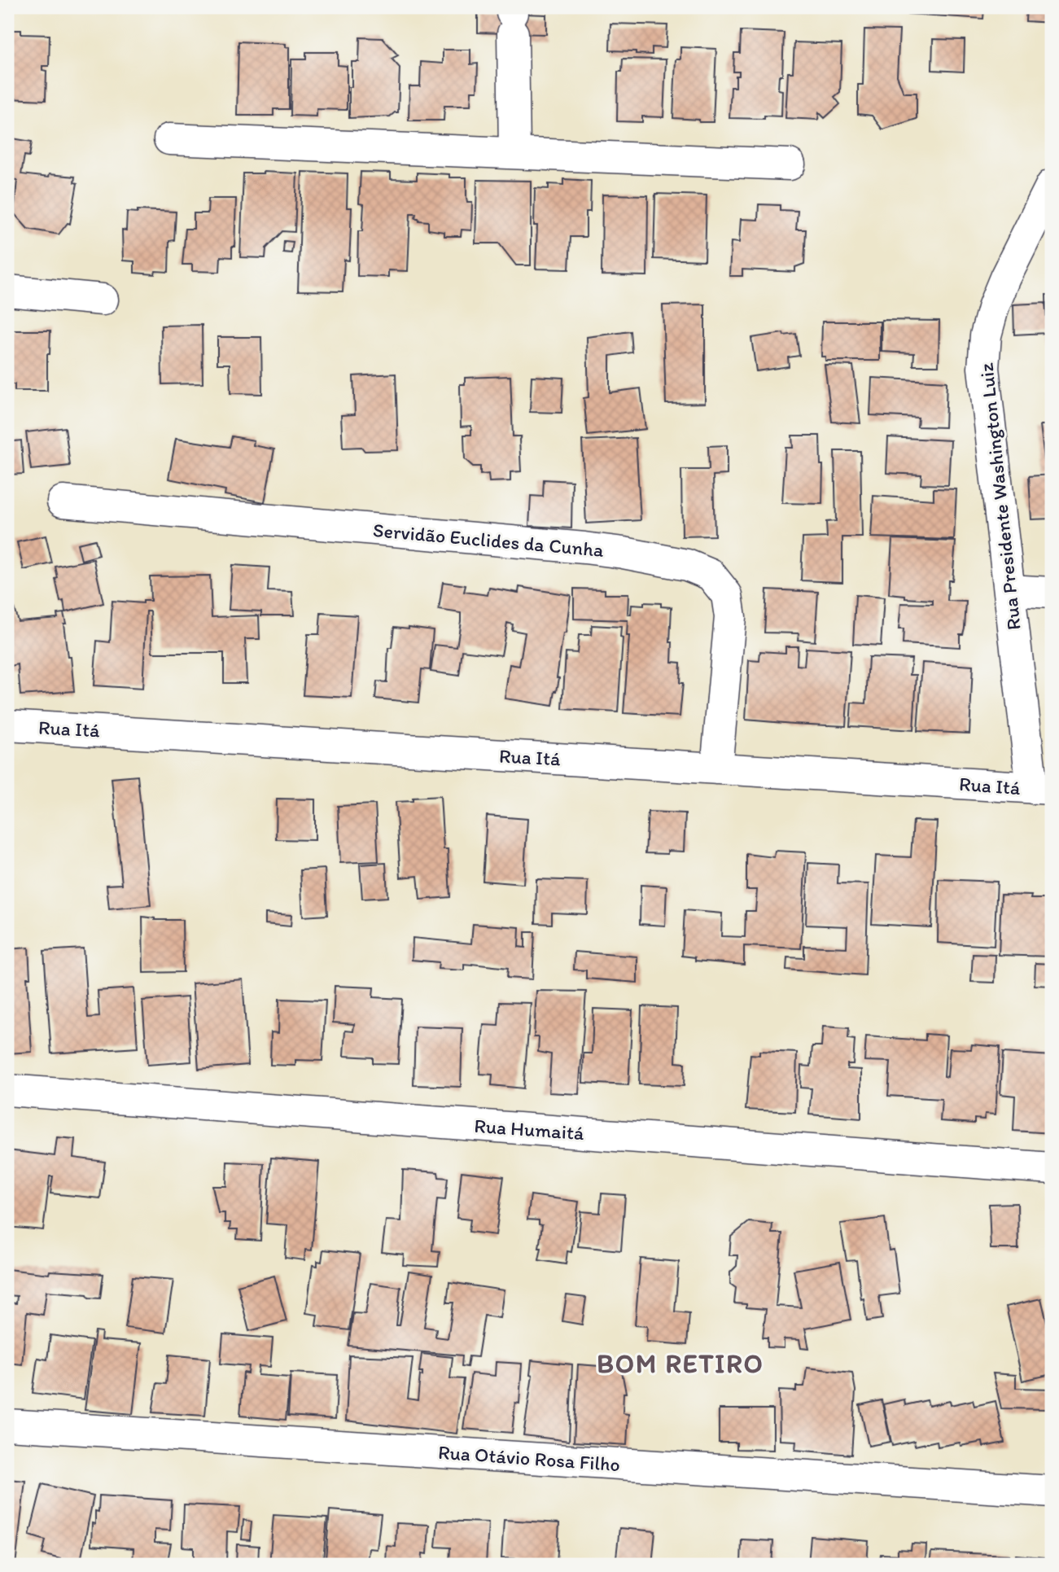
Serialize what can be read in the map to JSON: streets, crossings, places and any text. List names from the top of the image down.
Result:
{
  "streets": {
    "street": [
      "Rua Presidente Washington Luiz",
      "Servidão Euclides da Cunha",
      "Rua Itá",
      "Rua Humaitá",
      "Rua Otávio Rosa Filho"
    ]
  },
  "crossings": [
    ["Rua Presidente Washington Luiz", "Rua Itá"],
    ["Servidão Euclides da Cunha", "Rua Itá"]
  ],
  "districts": ["BOM RETIRO"]
}
